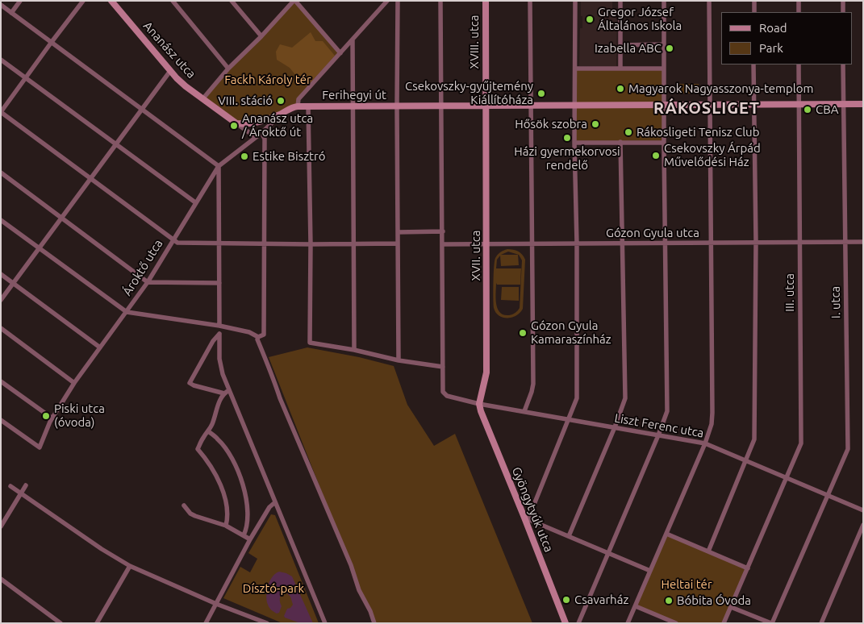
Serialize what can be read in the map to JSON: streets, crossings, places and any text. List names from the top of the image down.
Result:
{
  "streets": {
    "street": [
      "XVIII. utca",
      "Ananász utca",
      "Ferihegyi út",
      "Gózon Gyula utca",
      "XVII. utca",
      "Ároktő utca",
      "III. utca",
      "I. utca",
      "Liszt Ferenc utca",
      "Gyöngytyúk utca"
    ]
  },
  "crossings": [
    ["XVIII. utca", "Ferihegyi út"],
    ["XVIII. utca", "XVII. utca"],
    ["Ananász utca", "Ferihegyi út"],
    ["Ananász utca", "Ároktő utca"],
    ["Ferihegyi út", "XVII. utca"],
    ["Ferihegyi út", "Ároktő utca"],
    ["Ferihegyi út", "III. utca"],
    ["Ferihegyi út", "I. utca"],
    ["Gózon Gyula utca", "XVII. utca"],
    ["Gózon Gyula utca", "III. utca"],
    ["Gózon Gyula utca", "I. utca"],
    ["XVII. utca", "Liszt Ferenc utca"],
    ["XVII. utca", "Gyöngytyúk utca"],
    ["III. utca", "Liszt Ferenc utca"],
    ["I. utca", "Liszt Ferenc utca"],
    ["Liszt Ferenc utca", "Gyöngytyúk utca"]
  ],
  "districts": ["RÁKOSLIGET"],
  "parks": ["Fackh Károly tér", "Heltai tér", "Dísztó-park"],
  "places": [
    "Gregor József Általános Iskola",
    "Izabella ABC",
    "Magyarok Nagyasszonya-templom",
    "Csekovszky-gyűjtemény Kiállítóháza",
    "VIII. stáció",
    "CBA",
    "Hősök szobra",
    "Ananász utca / Ároktő út",
    "Rákosligeti Tenisz Club",
    "Házi gyermekorvosi rendelő",
    "Csekovszky Árpád Művelődési Ház",
    "Estike Bisztró",
    "Gózon Gyula Kamaraszínház",
    "Piski utca (óvoda)",
    "Csavarház",
    "Bóbita Óvoda"
  ],
  "legend": ["Road", "Park"]
}
